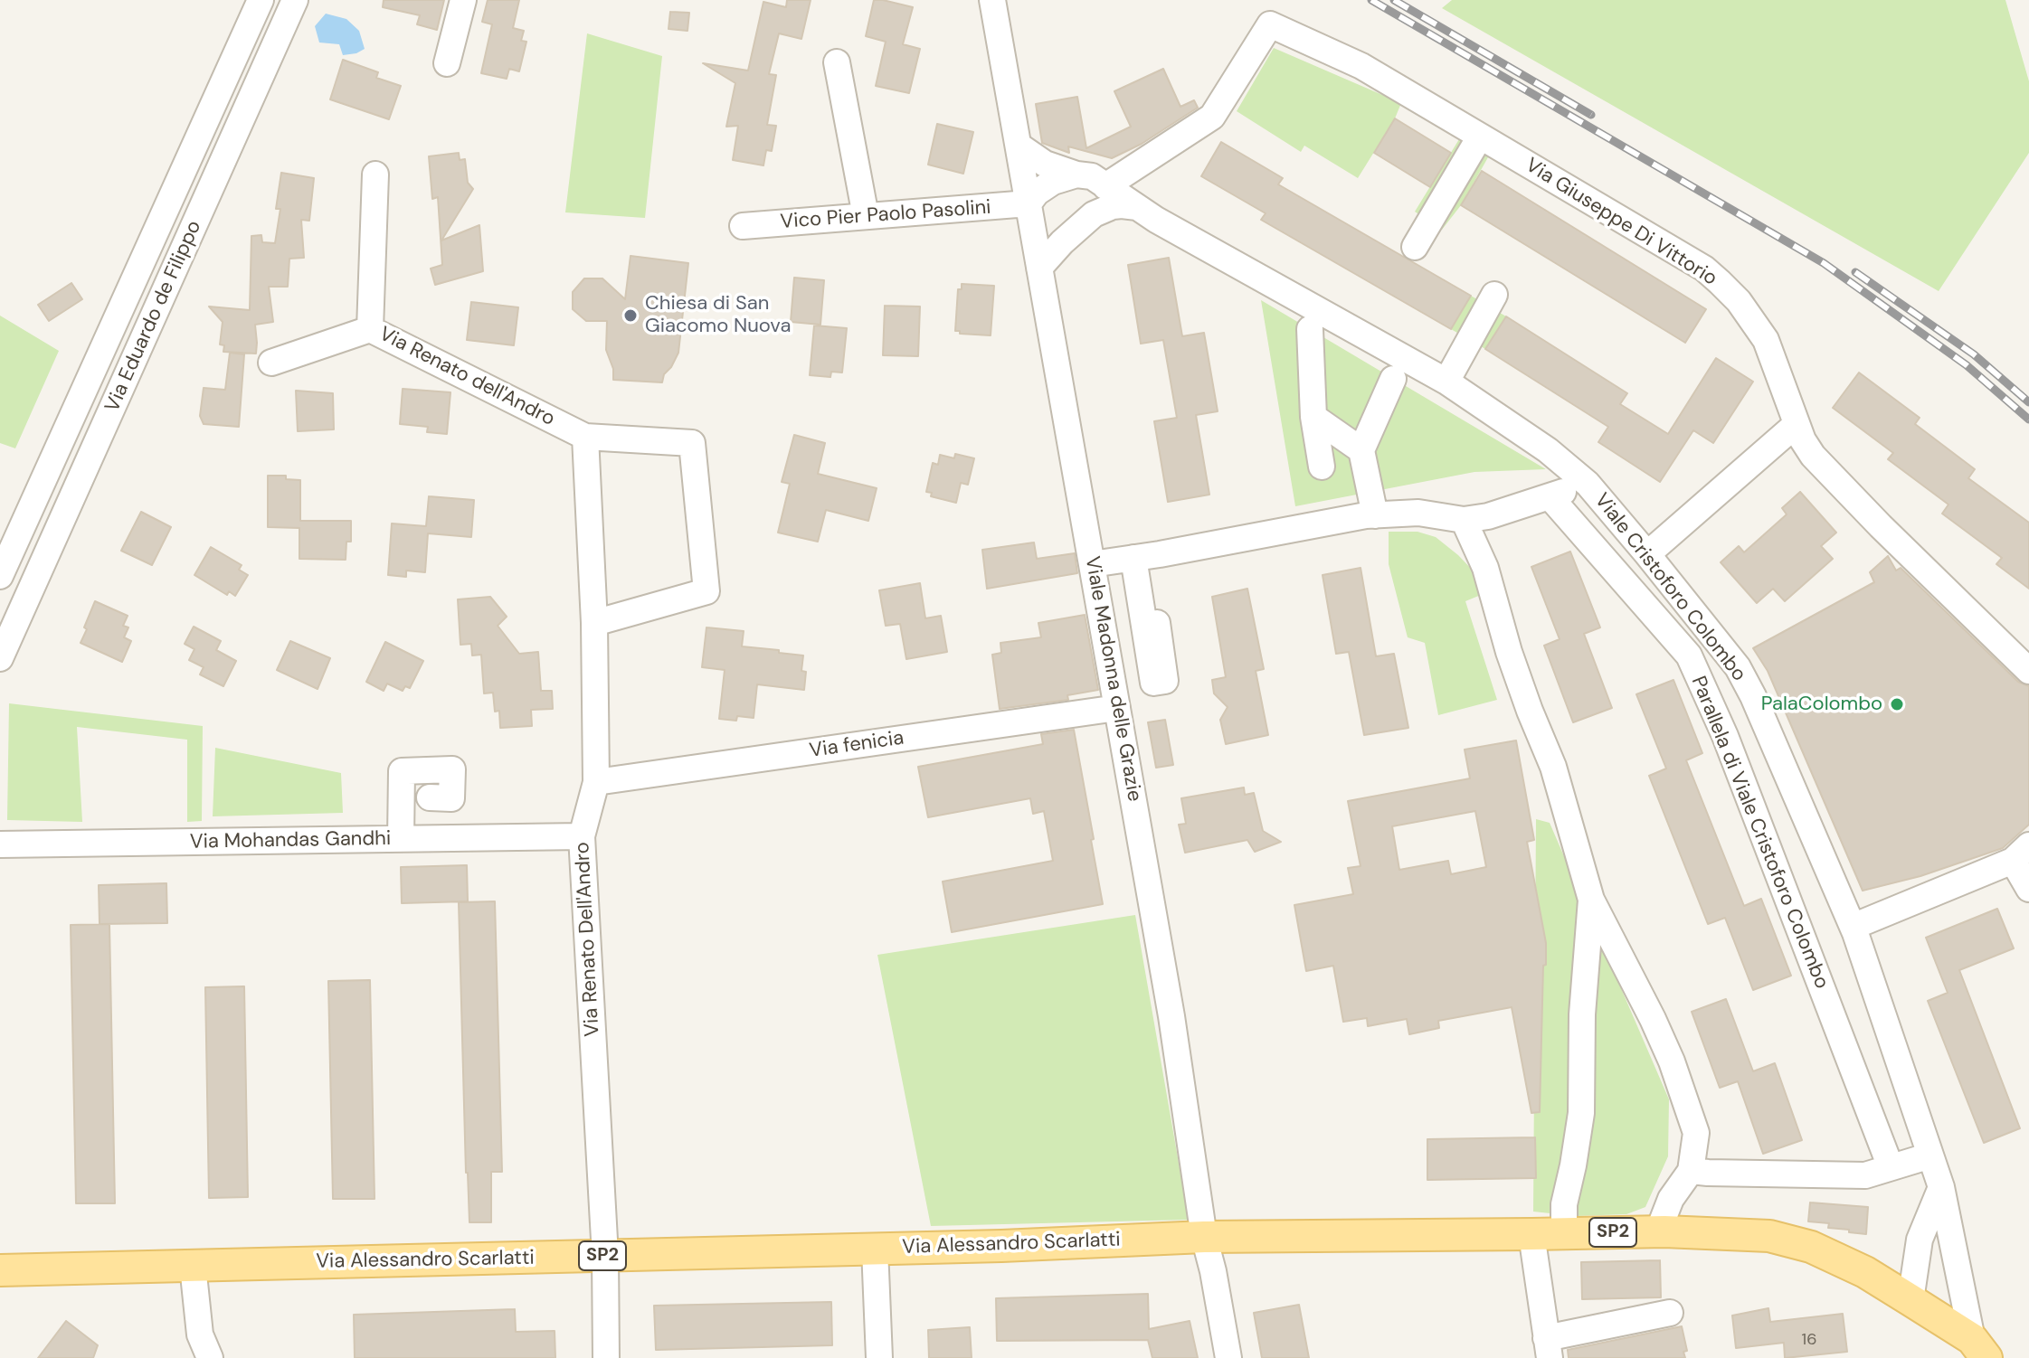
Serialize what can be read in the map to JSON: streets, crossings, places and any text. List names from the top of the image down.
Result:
{
  "streets": {
    "main road": ["SP2", "Via Alessandro Scarlatti"],
    "street": [
      "Vico Pier Paolo Pasolini",
      "Via Giuseppe Di Vittorio",
      "Via Eduardo de Filippo",
      "Via Renato dell'Andro",
      "Viale Cristoforo Colombo",
      "Viale Madonna delle Grazie",
      "Via fenicia",
      "Parallela di Viale Cristoforo Colombo",
      "Via Mohandas Gandhi",
      "Via Renato Dell'Andro"
    ]
  },
  "crossings": [
    ["Vico Pier Paolo Pasolini", "Viale Madonna delle Grazie"],
    ["Via Giuseppe Di Vittorio", "Viale Cristoforo Colombo"],
    ["Via Renato dell'Andro", "Via Renato Dell'Andro"],
    ["Viale Cristoforo Colombo", "Viale Madonna delle Grazie"],
    ["Viale Cristoforo Colombo", "Via Alessandro Scarlatti"],
    ["Viale Madonna delle Grazie", "Via fenicia"],
    ["Viale Madonna delle Grazie", "Via Alessandro Scarlatti"],
    ["Via fenicia", "Via Renato Dell'Andro"],
    ["Via Mohandas Gandhi", "Via Renato Dell'Andro"],
    ["Via Renato Dell'Andro", "Via Alessandro Scarlatti"]
  ],
  "places": ["Chiesa di San Giacomo Nuova", "PalaColombo"],
  "house_numbers": ["16"]
}
